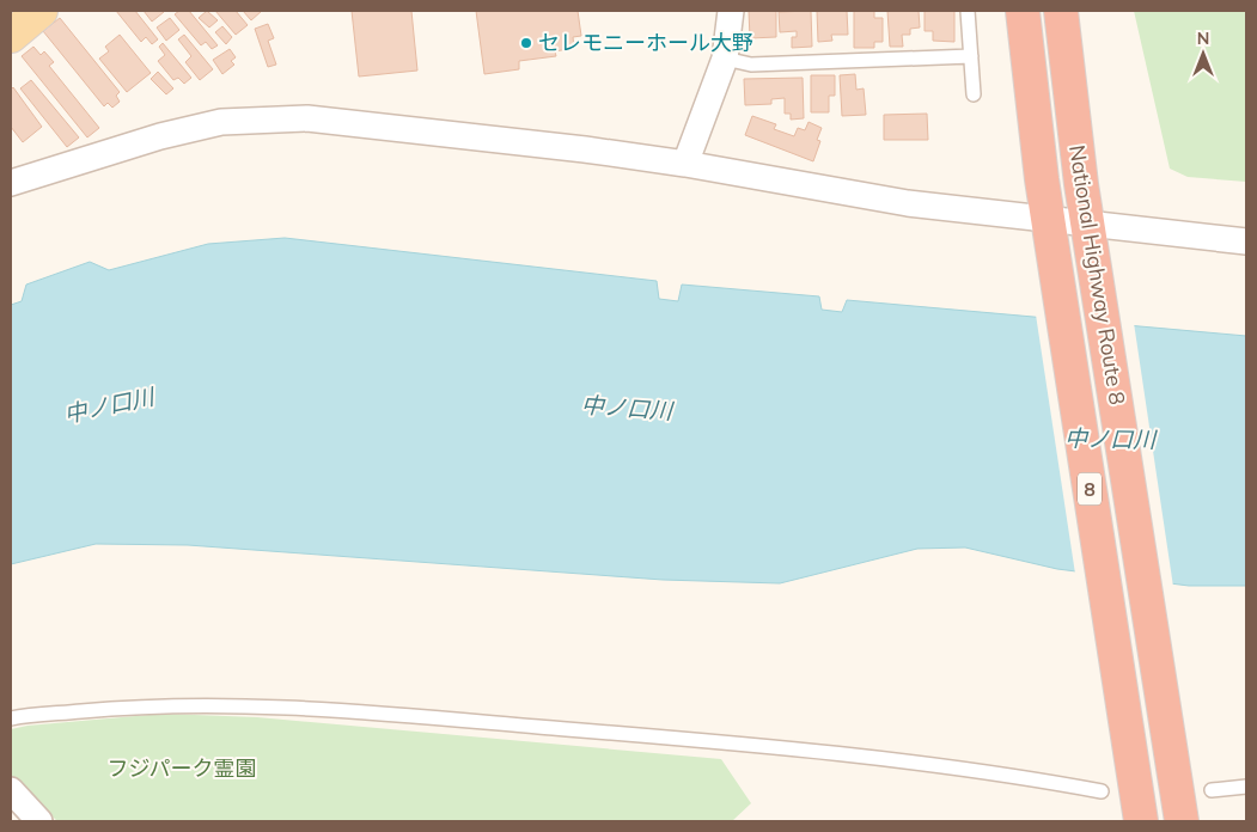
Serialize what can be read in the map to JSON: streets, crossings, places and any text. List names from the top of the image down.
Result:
{
  "streets": {
    "highway": ["National Highway Route 8", "8"]
  },
  "water": ["中ノ口川"],
  "parks": ["フジパーク霊園"],
  "places": ["セレモニーホール大野"],
  "north": "top"
}
